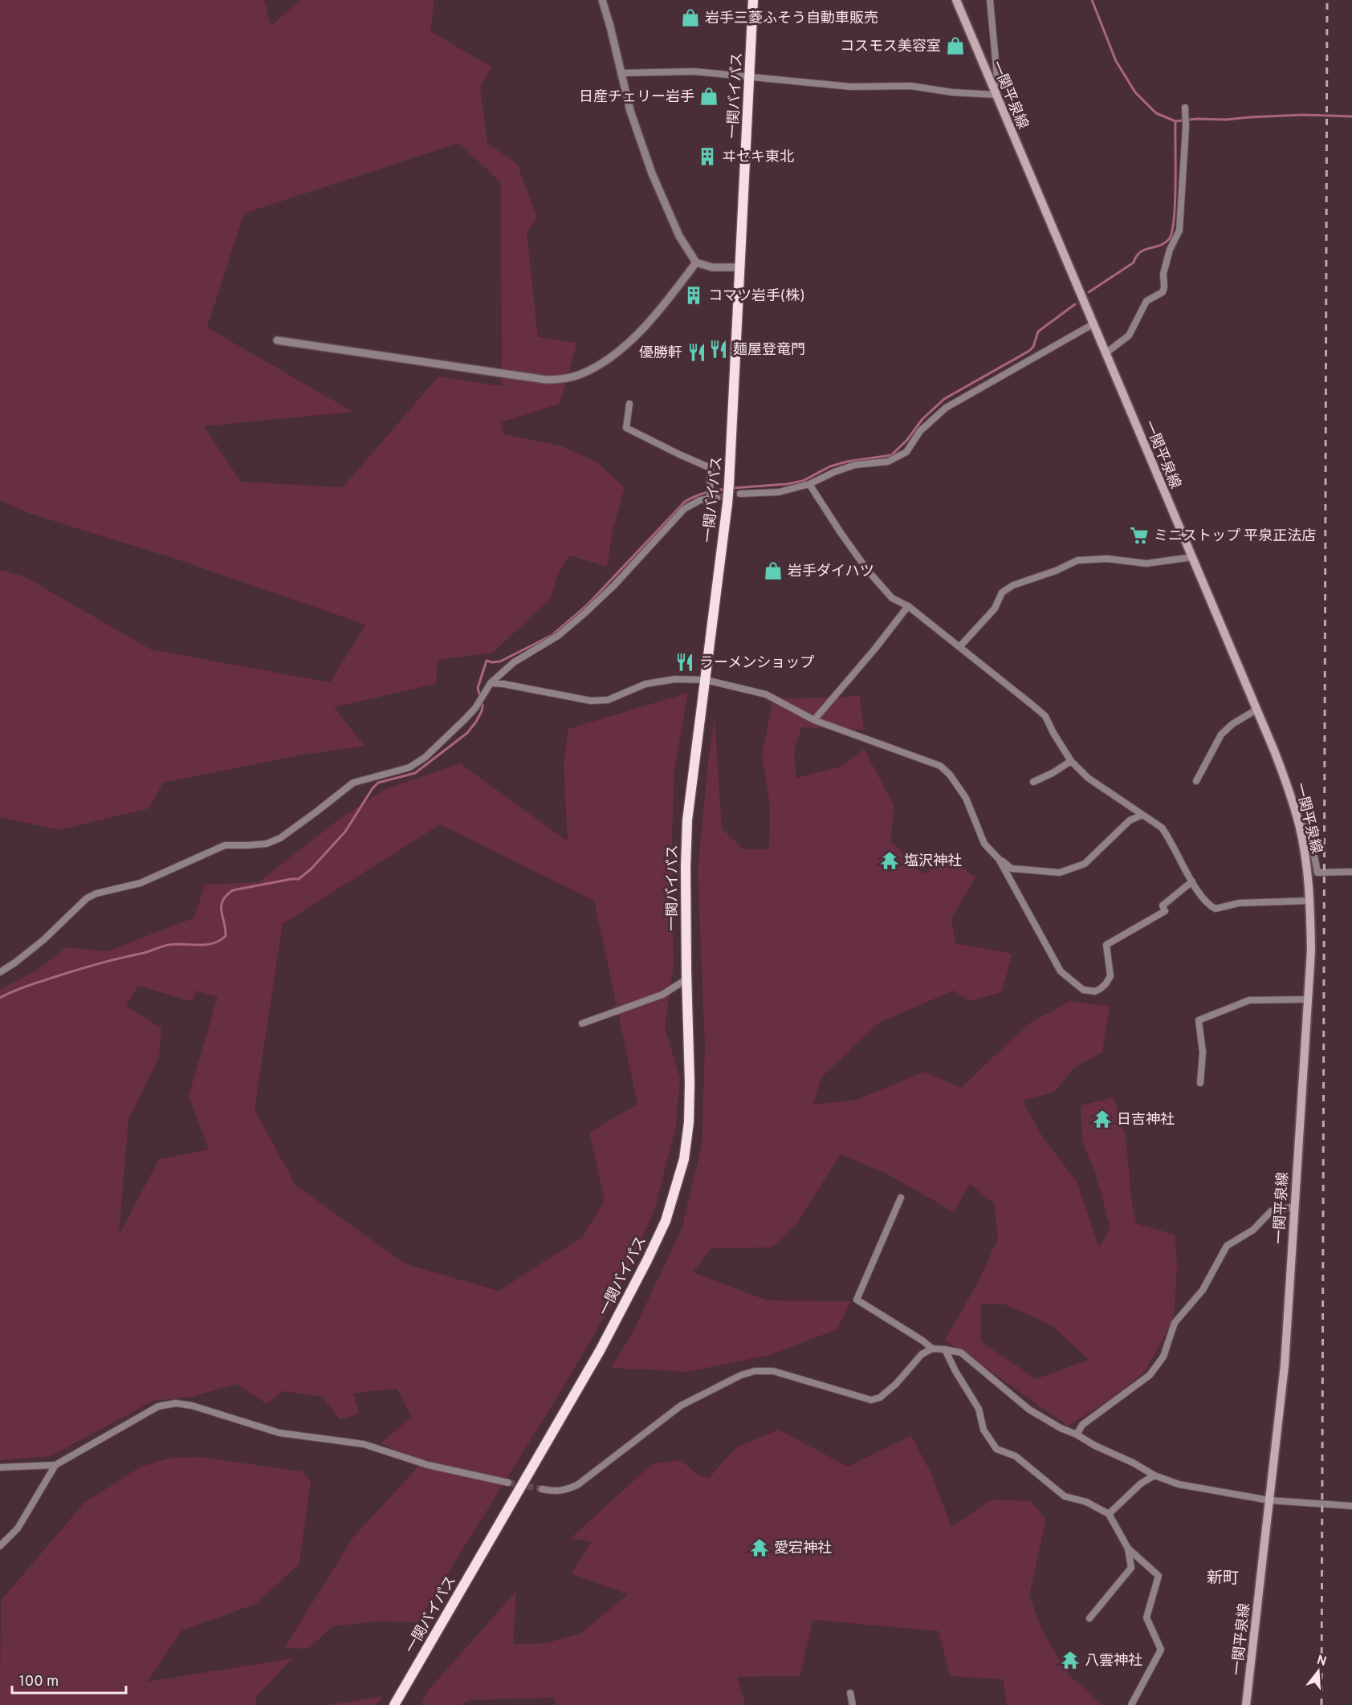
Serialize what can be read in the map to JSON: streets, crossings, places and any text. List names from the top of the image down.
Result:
{
  "streets": {
    "highway": ["一関バイパス"],
    "main road": ["一関平泉線"]
  },
  "districts": ["新町"],
  "places": {
    "shop": [
      "岩手三菱ふそう自動車販売",
      "コスモス美容室",
      "日産チェリー岩手",
      "岩手ダイハツ"
    ],
    "building": ["ヰセキ東北", "コマツ岩手(株)"],
    "restaurant": ["麺屋登竜門", "優勝軒", "ラーメンショップ"],
    "supermarket": ["ミニストップ 平泉正法店"],
    "temple": [
      "塩沢神社",
      "日吉神社",
      "愛宕神社",
      "八雲神社"
    ]
  },
  "scale_bar": "100 m",
  "north": "top"
}
